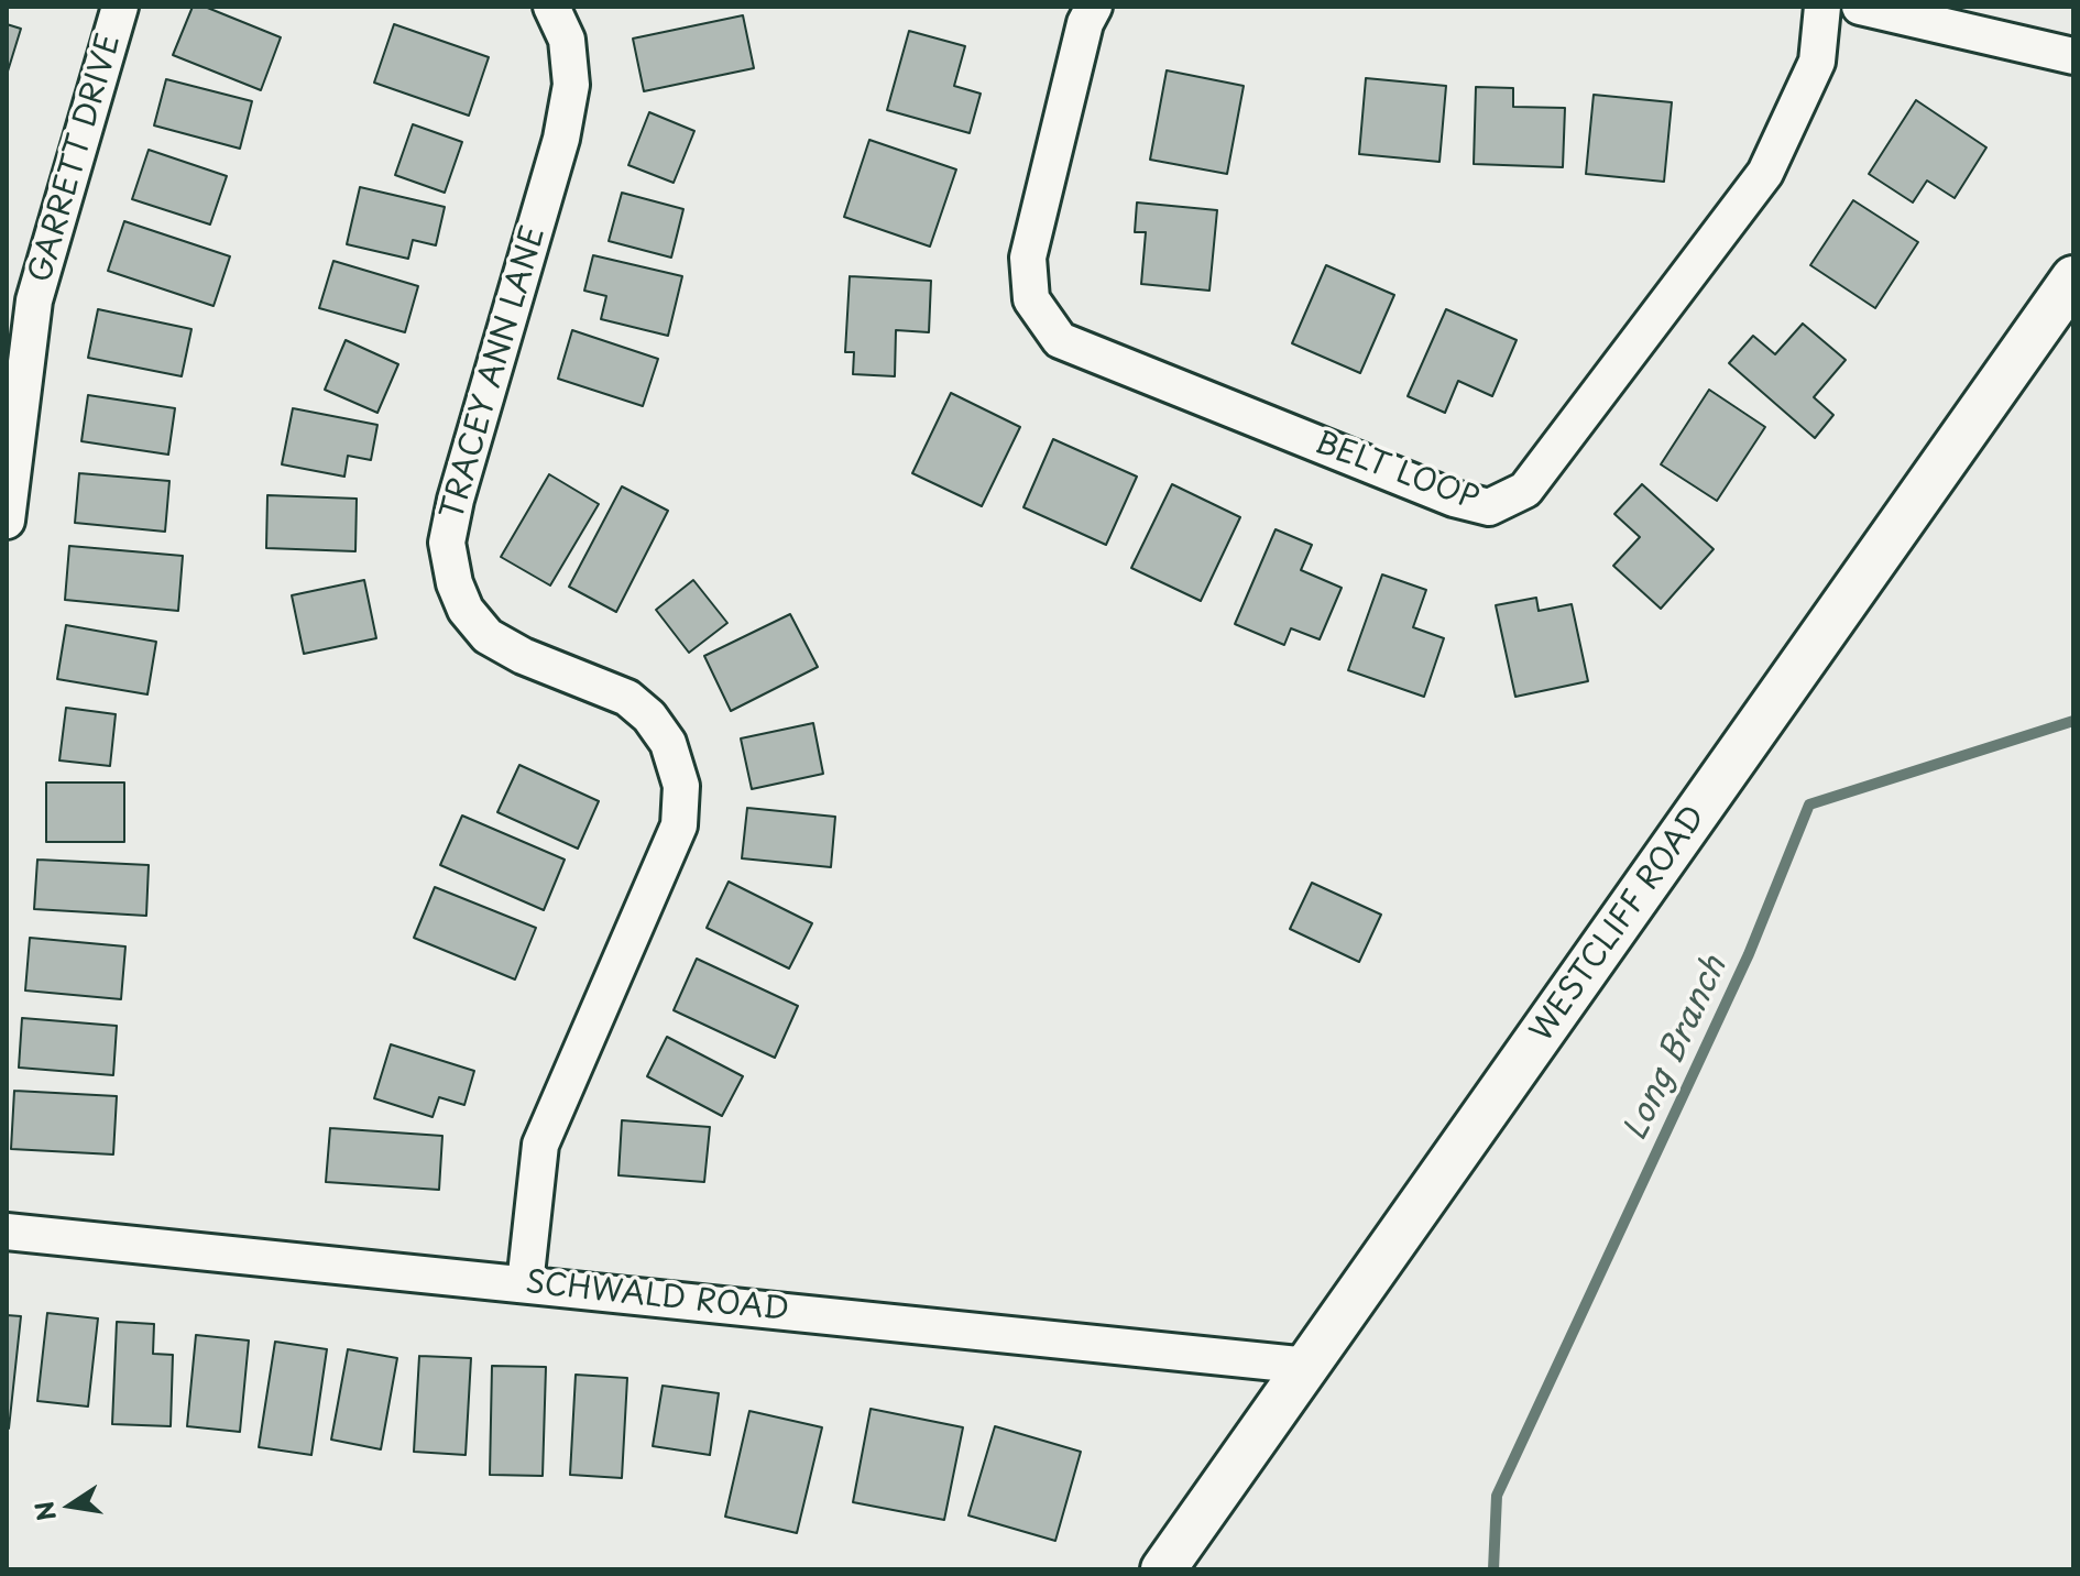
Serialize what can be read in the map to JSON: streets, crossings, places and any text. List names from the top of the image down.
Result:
{
  "streets": {
    "street": [
      "GARRETT DRIVE",
      "TRACEY ANN LANE",
      "BELT LOOP",
      "WESTCLIFF ROAD",
      "SCHWALD ROAD"
    ]
  },
  "crossings": [
    ["TRACEY ANN LANE", "SCHWALD ROAD"],
    ["WESTCLIFF ROAD", "SCHWALD ROAD"]
  ],
  "water": ["Long Branch"],
  "north": "left"
}
